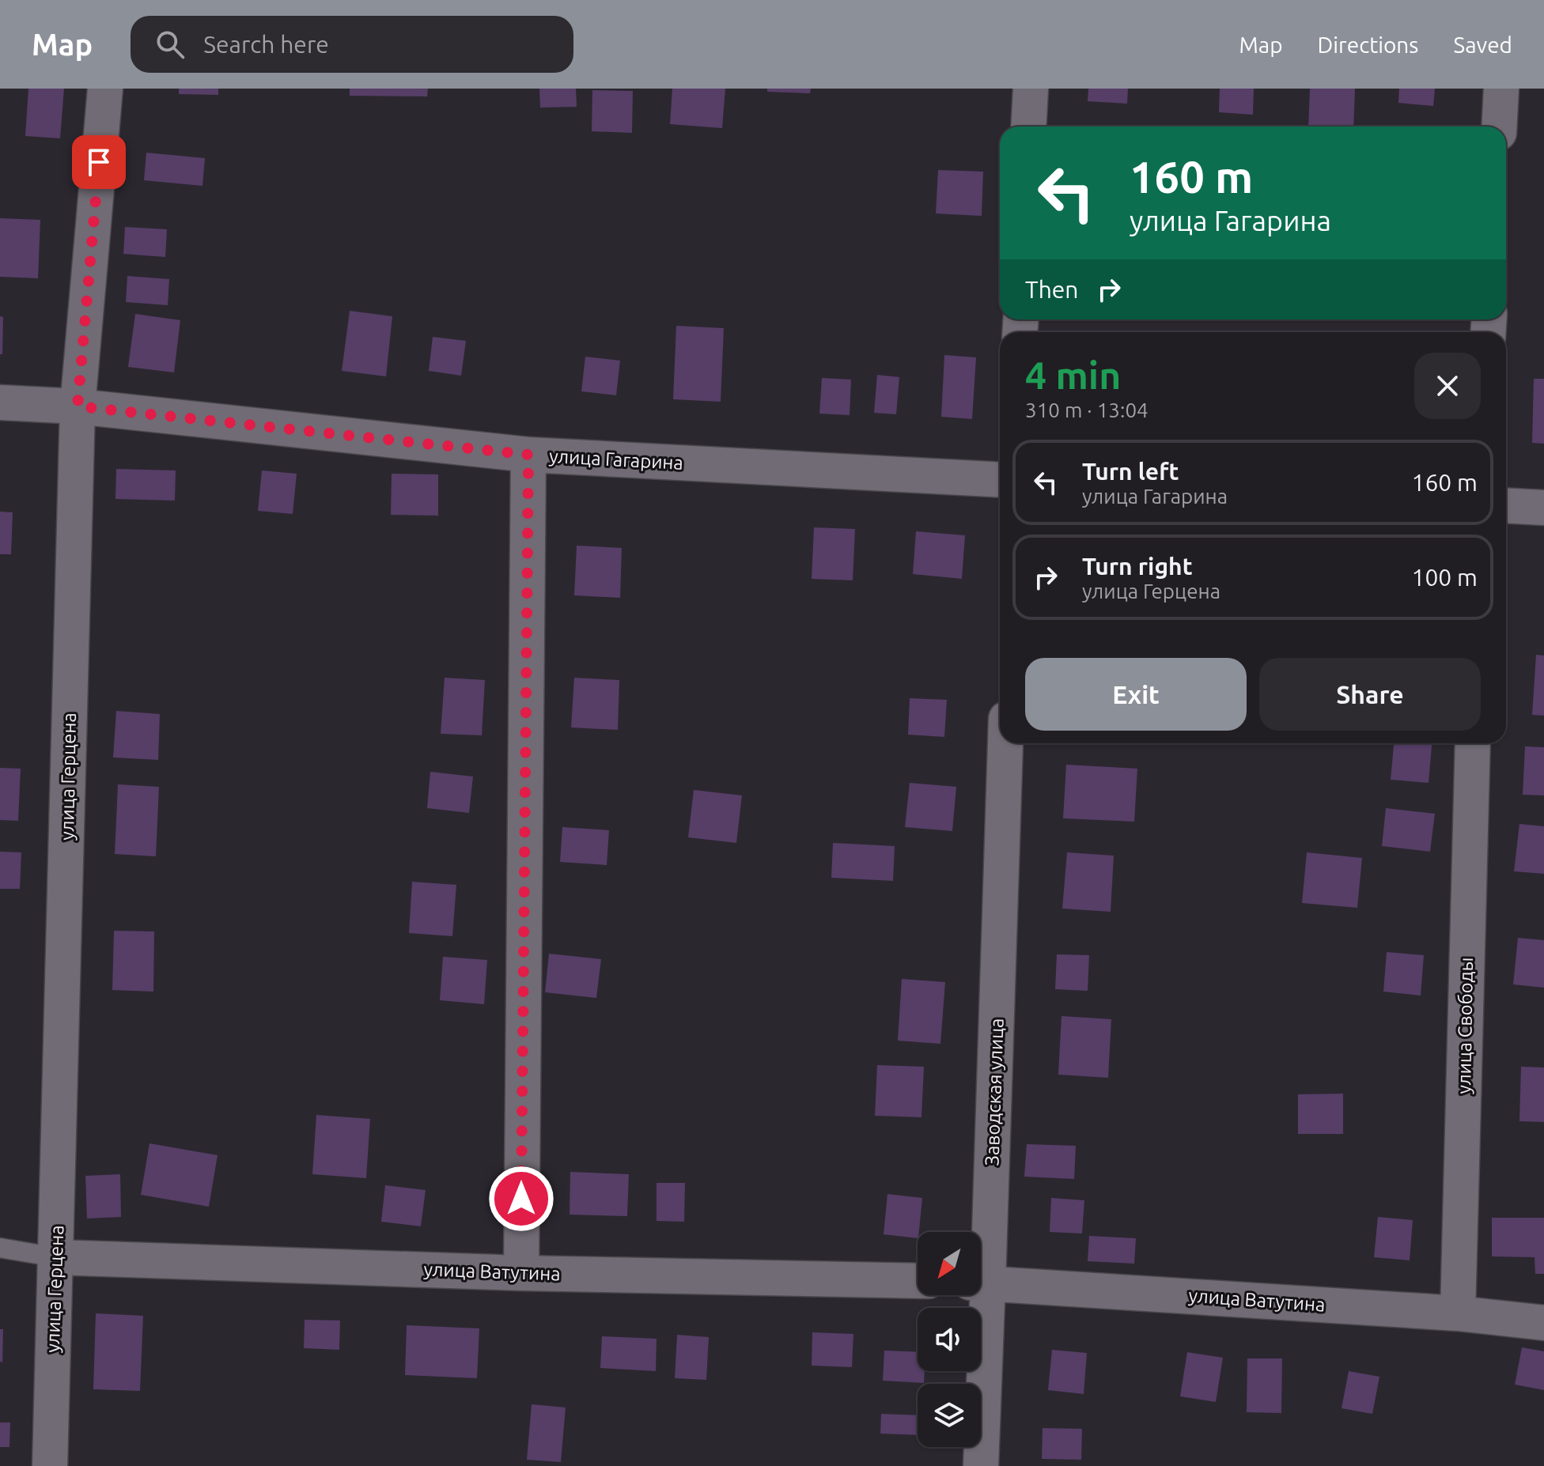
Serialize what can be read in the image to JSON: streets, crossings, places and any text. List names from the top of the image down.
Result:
{
  "streets": {
    "street": [
      "улица Гагарина",
      "улица Герцена",
      "улица Свободы",
      "Заводская улица",
      "улица Ватутина"
    ]
  },
  "crossings": [
    ["улица Гагарина", "улица Герцена"],
    ["улица Герцена", "улица Ватутина"],
    ["улица Свободы", "улица Ватутина"]
  ],
  "north": "bottom left",
  "page": {
    "header": "Map",
    "search": "Search here",
    "nav": ["Map", "Directions", "Saved"],
    "turn": ["160 m", "улица Гагарина"],
    "then": "Then",
    "heading": ["4 min", "310 m · 13:04"],
    "list": [
      {
        "name": "Turn left",
        "note": "улица Гагарина",
        "value": "160 m"
      },
      {
        "name": "Turn right",
        "note": "улица Герцена",
        "value": "100 m"
      }
    ],
    "buttons": ["Exit", "Share"]
  }
}
